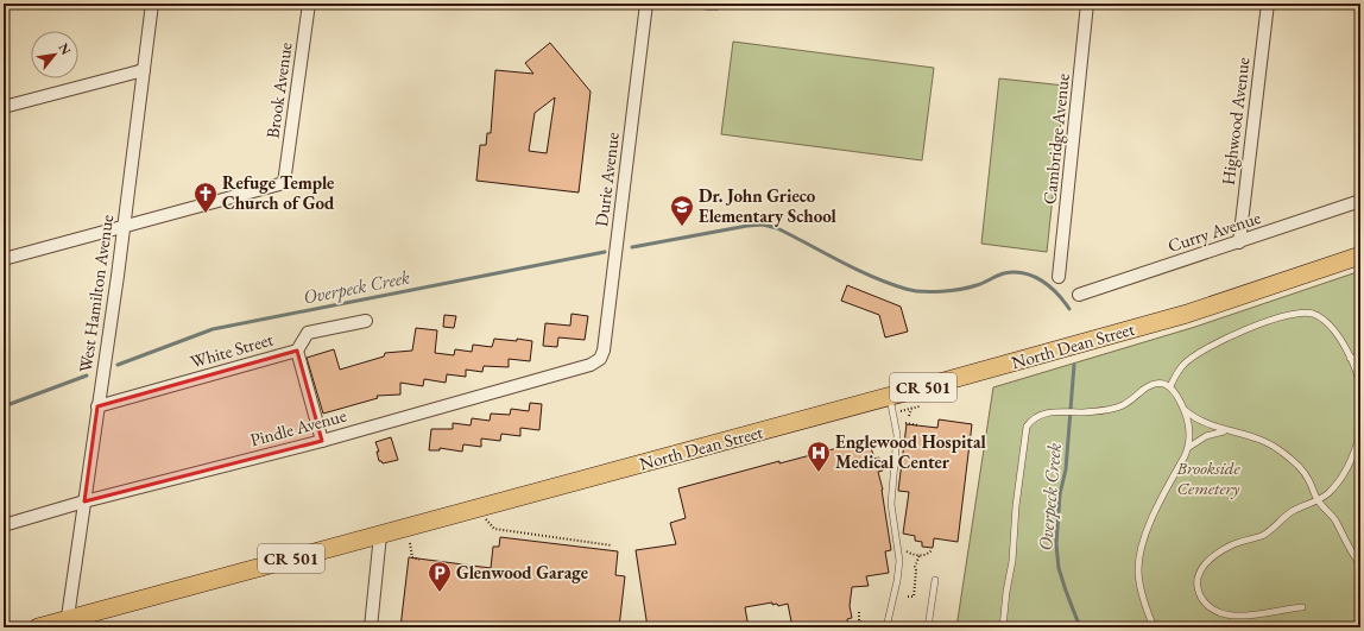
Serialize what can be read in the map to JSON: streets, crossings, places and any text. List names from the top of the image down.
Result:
{
  "streets": {
    "main road": ["North Dean Street", "CR 501"],
    "street": [
      "Brook Avenue",
      "Highwood Avenue",
      "Cambridge Avenue",
      "Durie Avenue",
      "Curry Avenue",
      "West Hamilton Avenue",
      "White Street",
      "Pindle Avenue"
    ]
  },
  "crossings": [
    ["Brook Avenue", "West Hamilton Avenue"],
    ["Highwood Avenue", "Curry Avenue"],
    ["Durie Avenue", "Pindle Avenue"],
    ["West Hamilton Avenue", "North Dean Street"],
    ["West Hamilton Avenue", "White Street"],
    ["West Hamilton Avenue", "Pindle Avenue"]
  ],
  "water": ["Overpeck Creek"],
  "parks": ["Brookside Cemetery"],
  "places": {
    "church": ["Refuge Temple Church of God"],
    "school or university": ["Dr. John Grieco Elementary School"],
    "hospital": ["Englewood Hospital Medical Center"],
    "parking": ["Glenwood Garage"]
  },
  "north": "top right"
}
